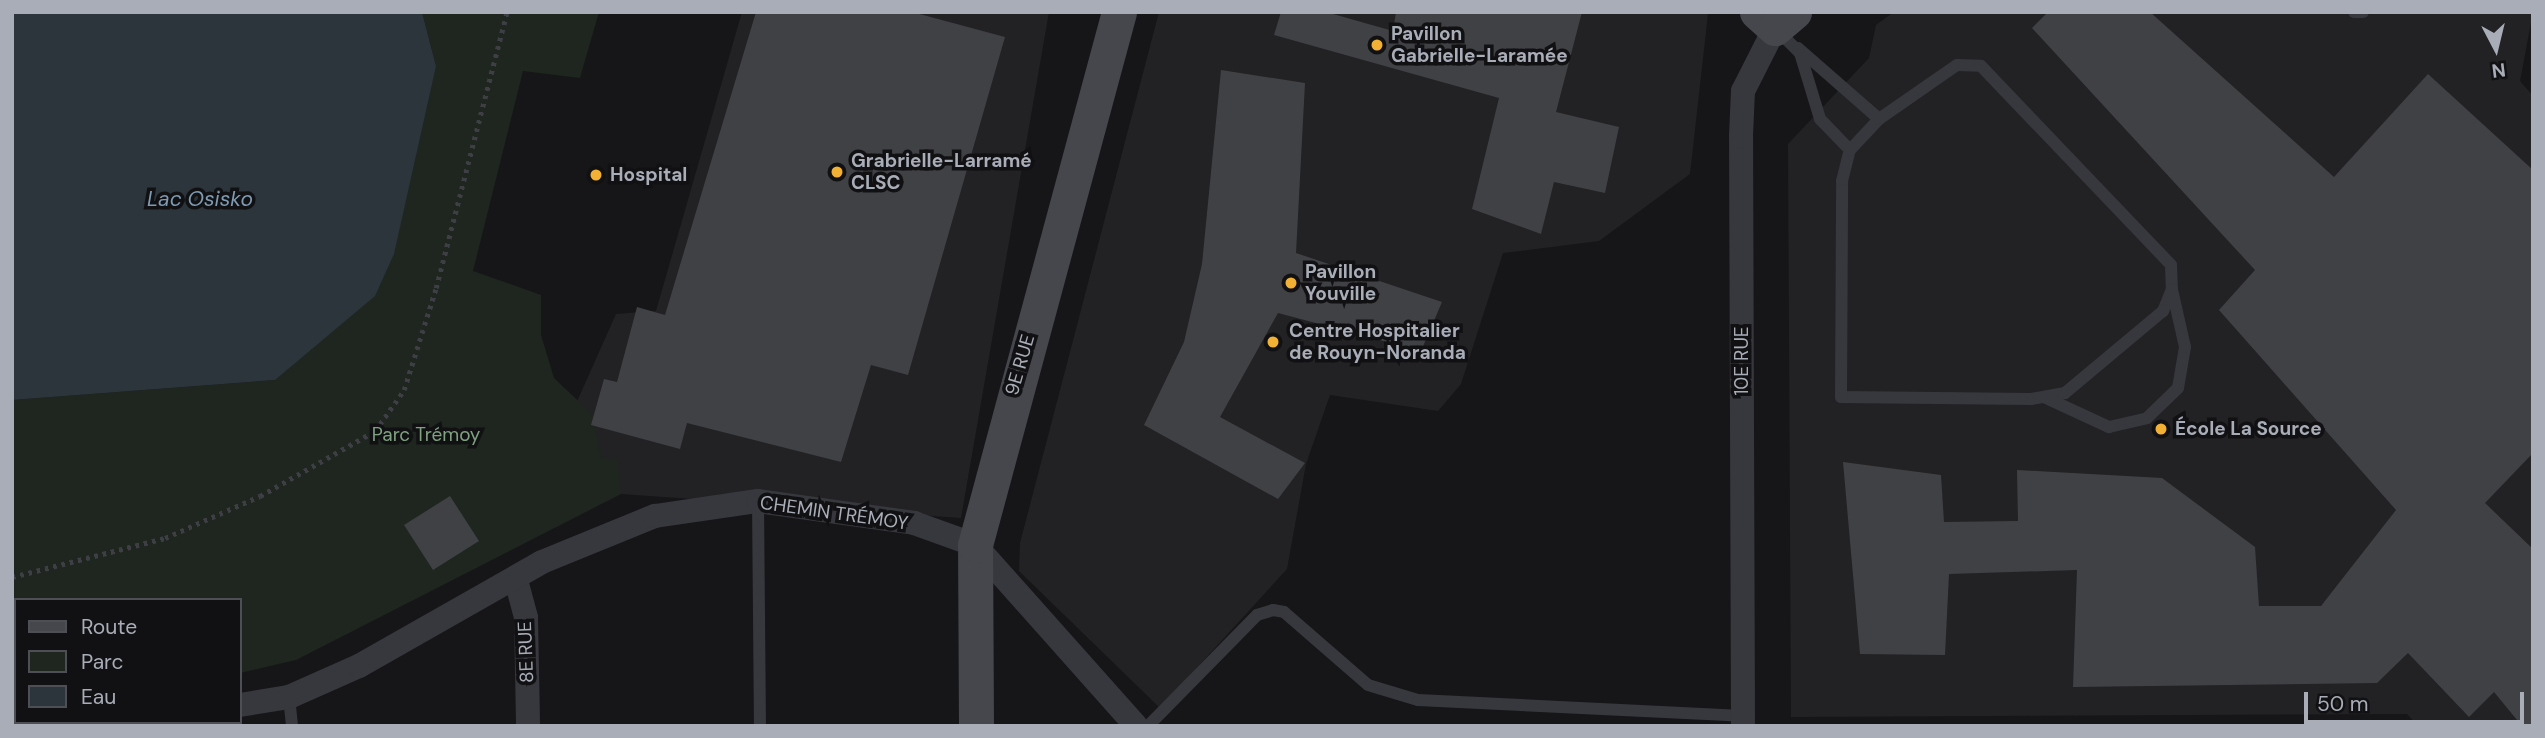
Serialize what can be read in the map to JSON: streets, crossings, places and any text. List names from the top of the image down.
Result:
{
  "streets": {
    "street": [
      "10E RUE",
      "9E RUE",
      "CHEMIN TRÉMOY",
      "8E RUE"
    ]
  },
  "crossings": [
    ["9E RUE", "CHEMIN TRÉMOY"],
    ["CHEMIN TRÉMOY", "8E RUE"]
  ],
  "water": ["Lac Osisko"],
  "parks": ["Parc Trémoy"],
  "places": [
    "Pavillon Gabrielle-Laramée",
    "Grabrielle-Larramé CLSC",
    "Hospital",
    "Pavillon Youville",
    "Centre Hospitalier de Rouyn-Noranda",
    "École La Source"
  ],
  "legend": ["Route", "Parc", "Eau"],
  "scale_bar": "50 m",
  "north": "bottom"
}
